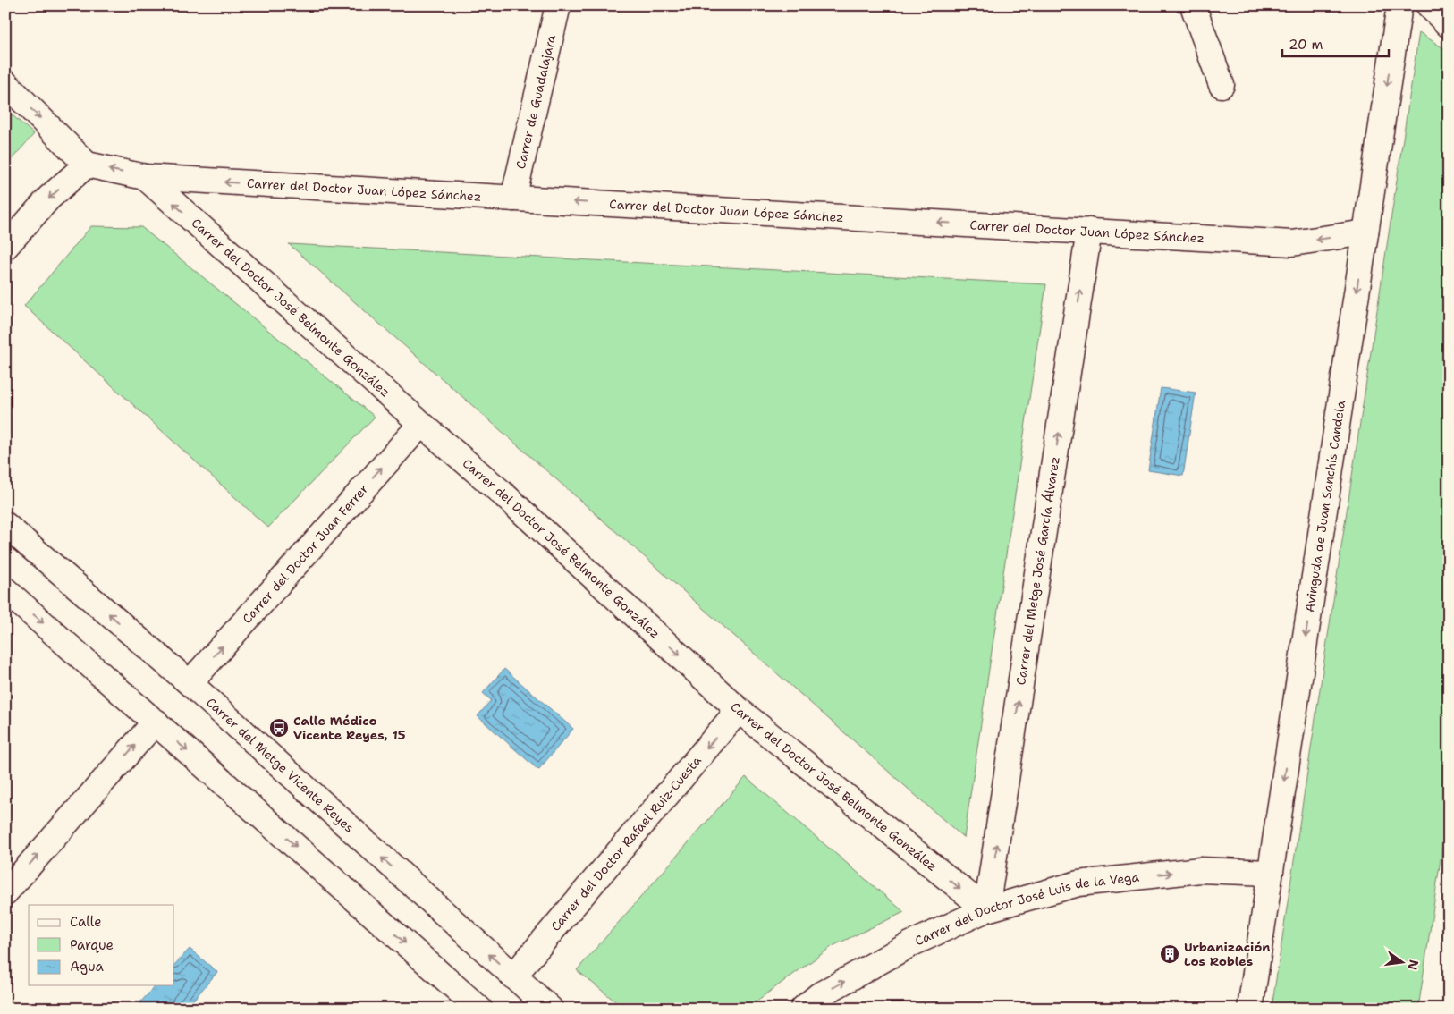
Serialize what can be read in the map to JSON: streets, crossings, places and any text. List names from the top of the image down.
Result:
{
  "streets": {
    "street": [
      "Carrer de Guadalajara",
      "Carrer del Doctor Juan López Sánchez",
      "Carrer del Doctor José Belmonte González",
      "Avinguda de Juan Sanchís Candela",
      "Carrer del Doctor Juan Ferrer",
      "Carrer del Metge José García Álvarez",
      "Carrer del Metge Vicente Reyes",
      "Carrer del Doctor Rafael Ruiz-Cuesta",
      "Carrer del Doctor José Luis de la Vega"
    ]
  },
  "crossings": [
    ["Carrer de Guadalajara", "Carrer del Doctor Juan López Sánchez"],
    ["Carrer del Doctor Juan López Sánchez", "Carrer del Doctor José Belmonte González"],
    ["Carrer del Doctor Juan López Sánchez", "Avinguda de Juan Sanchís Candela"],
    ["Carrer del Doctor Juan López Sánchez", "Carrer del Metge José García Álvarez"],
    ["Carrer del Doctor José Belmonte González", "Carrer del Doctor Juan Ferrer"],
    ["Carrer del Doctor José Belmonte González", "Carrer del Metge José García Álvarez"],
    ["Carrer del Doctor José Belmonte González", "Carrer del Doctor Rafael Ruiz-Cuesta"],
    ["Carrer del Doctor José Belmonte González", "Carrer del Doctor José Luis de la Vega"],
    ["Avinguda de Juan Sanchís Candela", "Carrer del Doctor José Luis de la Vega"],
    ["Carrer del Doctor Juan Ferrer", "Carrer del Metge Vicente Reyes"],
    ["Carrer del Metge José García Álvarez", "Carrer del Doctor José Luis de la Vega"],
    ["Carrer del Metge Vicente Reyes", "Carrer del Doctor Rafael Ruiz-Cuesta"]
  ],
  "one_way": [
    "Carrer del Doctor Juan López Sánchez",
    "Avinguda de Juan Sanchís Candela",
    "Carrer del Doctor Juan Ferrer",
    "Carrer del Metge José García Álvarez",
    "Carrer del Doctor Rafael Ruiz-Cuesta",
    "Carrer del Doctor José Luis de la Vega"
  ],
  "places": {
    "bus stop": ["Calle Médico Vicente Reyes, 15"],
    "building": ["Urbanización Los Robles"]
  },
  "legend": ["Calle", "Parque", "Agua"],
  "scale_bar": "20 m",
  "north": "right"
}
